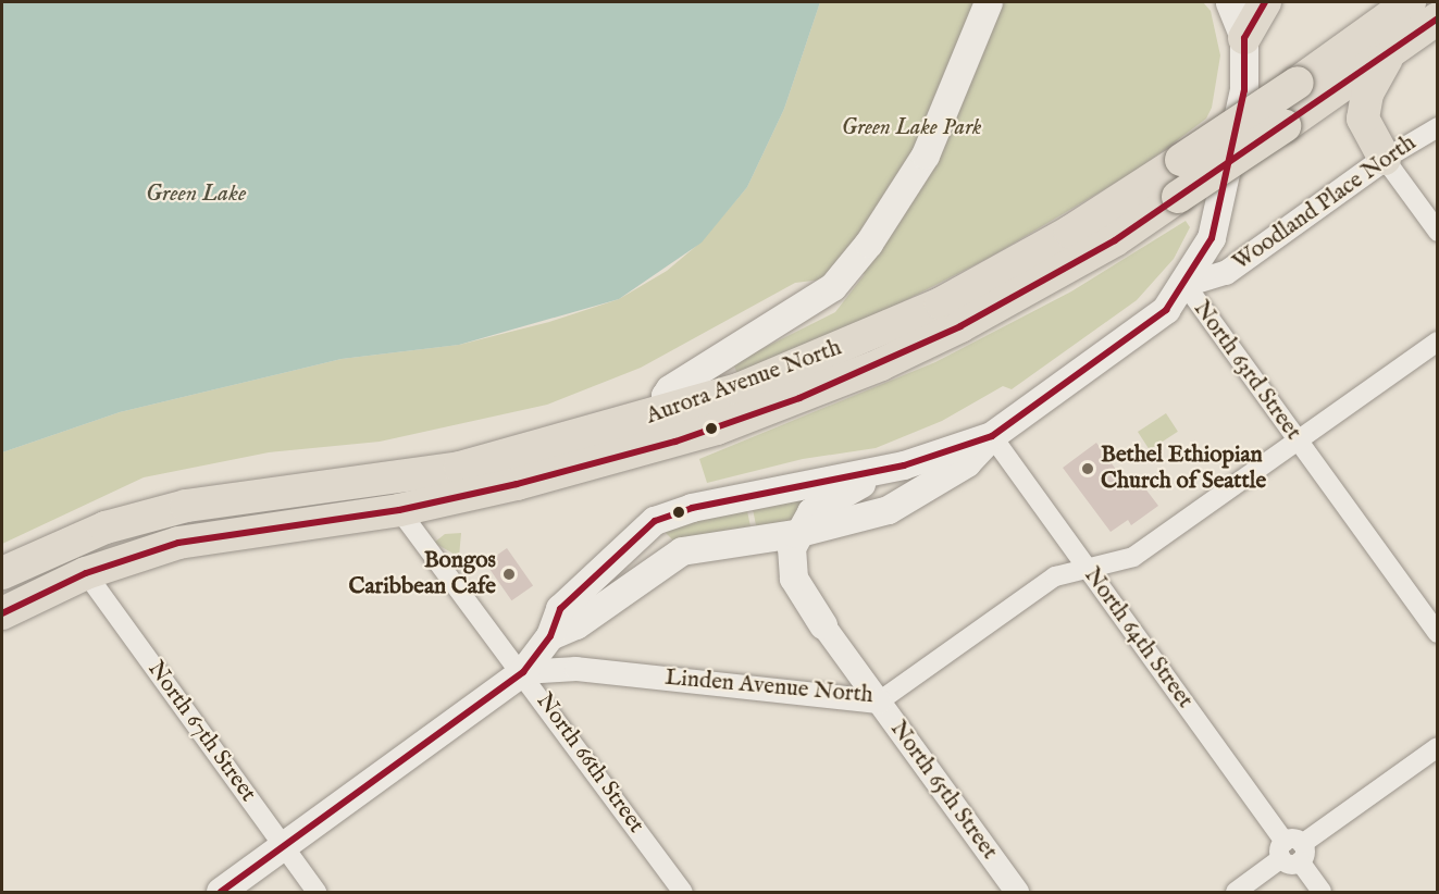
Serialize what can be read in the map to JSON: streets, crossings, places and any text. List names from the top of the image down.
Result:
{
  "streets": {
    "highway": ["Aurora Avenue North"],
    "main road": ["North 63rd Street"],
    "street": [
      "Woodland Place North",
      "North 64th Street",
      "Linden Avenue North",
      "North 67th Street",
      "North 66th Street",
      "North 65th Street"
    ]
  },
  "crossings": [
    ["Woodland Place North", "North 63rd Street"],
    ["North 63rd Street", "Linden Avenue North"],
    ["Aurora Avenue North", "North 67th Street"],
    ["Aurora Avenue North", "North 66th Street"],
    ["North 64th Street", "Linden Avenue North"],
    ["Linden Avenue North", "North 66th Street"],
    ["Linden Avenue North", "North 65th Street"]
  ],
  "water": ["Green Lake"],
  "parks": ["Green Lake Park"],
  "places": ["Bethel Ethiopian Church of Seattle", "Bongos Caribbean Cafe"]
}
